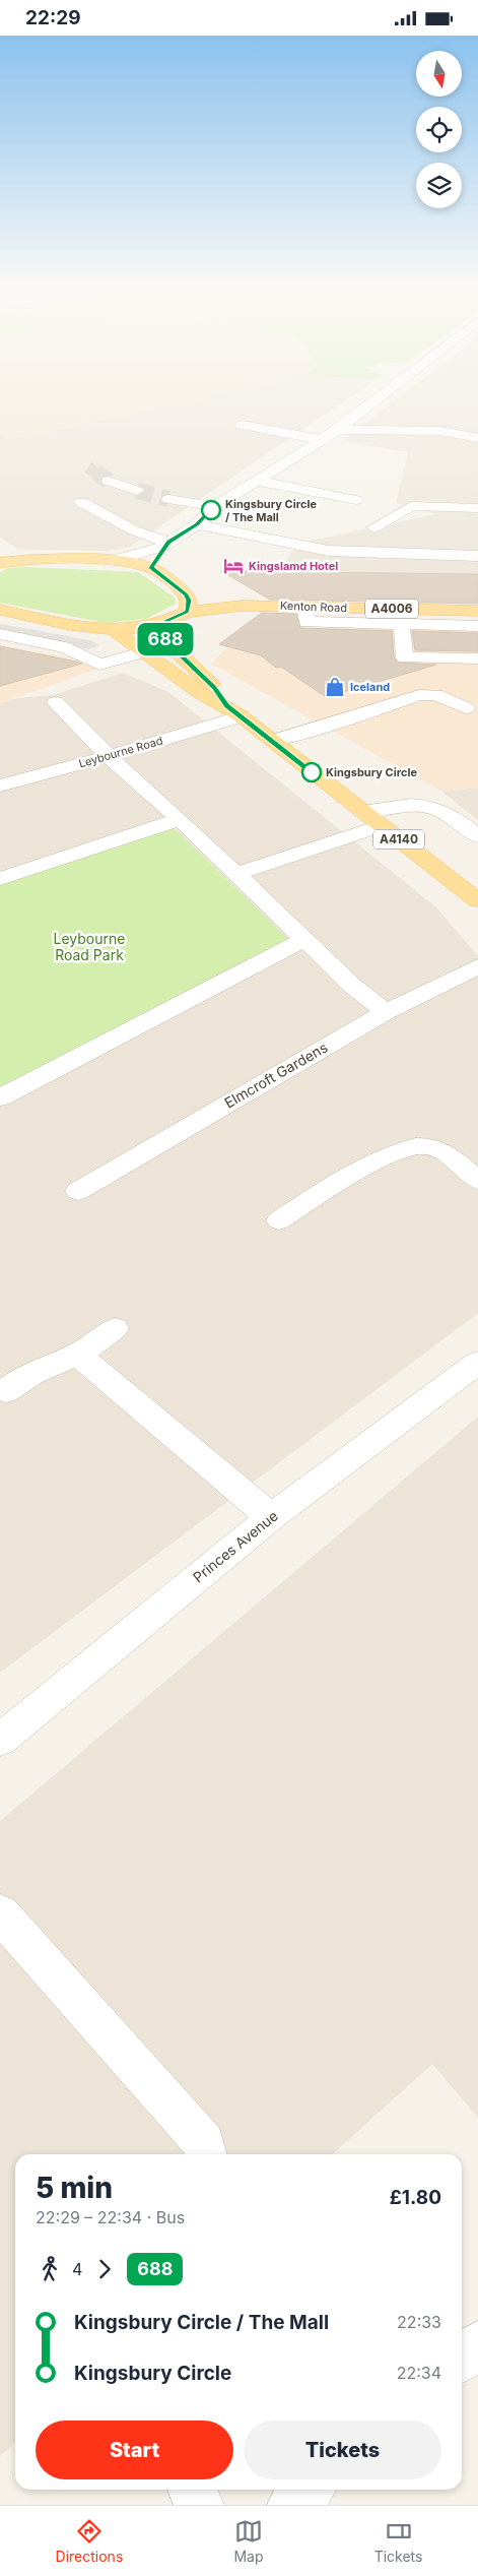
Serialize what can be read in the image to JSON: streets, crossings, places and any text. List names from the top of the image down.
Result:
{
  "streets": {
    "main road": ["Kenton Road", "A4006", "A4140"],
    "street": ["Leybourne Road", "Elmcroft Gardens", "Princes Avenue"]
  },
  "crossings": [
    ["Leybourne Road", "A4140"]
  ],
  "parks": ["Leybourne Road Park"],
  "places": {
    "other": ["Kingsbury Circle / The Mall", "Kingsbury Circle"],
    "hotel": ["Kingslamd Hotel"],
    "shop": ["Iceland"]
  },
  "lines": ["bus line 688"],
  "north": "bottom",
  "page": {
    "status": "22:29",
    "on_map": "688",
    "heading": ["5 min", "22:29 – 22:34 · Bus", "£1.80"],
    "legs": ["4", "688"],
    "list": [
      {
        "name": "Kingsbury Circle / The Mall",
        "value": "22:33"
      },
      {
        "name": "Kingsbury Circle",
        "value": "22:34"
      }
    ],
    "buttons": ["Start", "Tickets"],
    "tabs": ["Directions", "Map", "Tickets"]
  }
}
